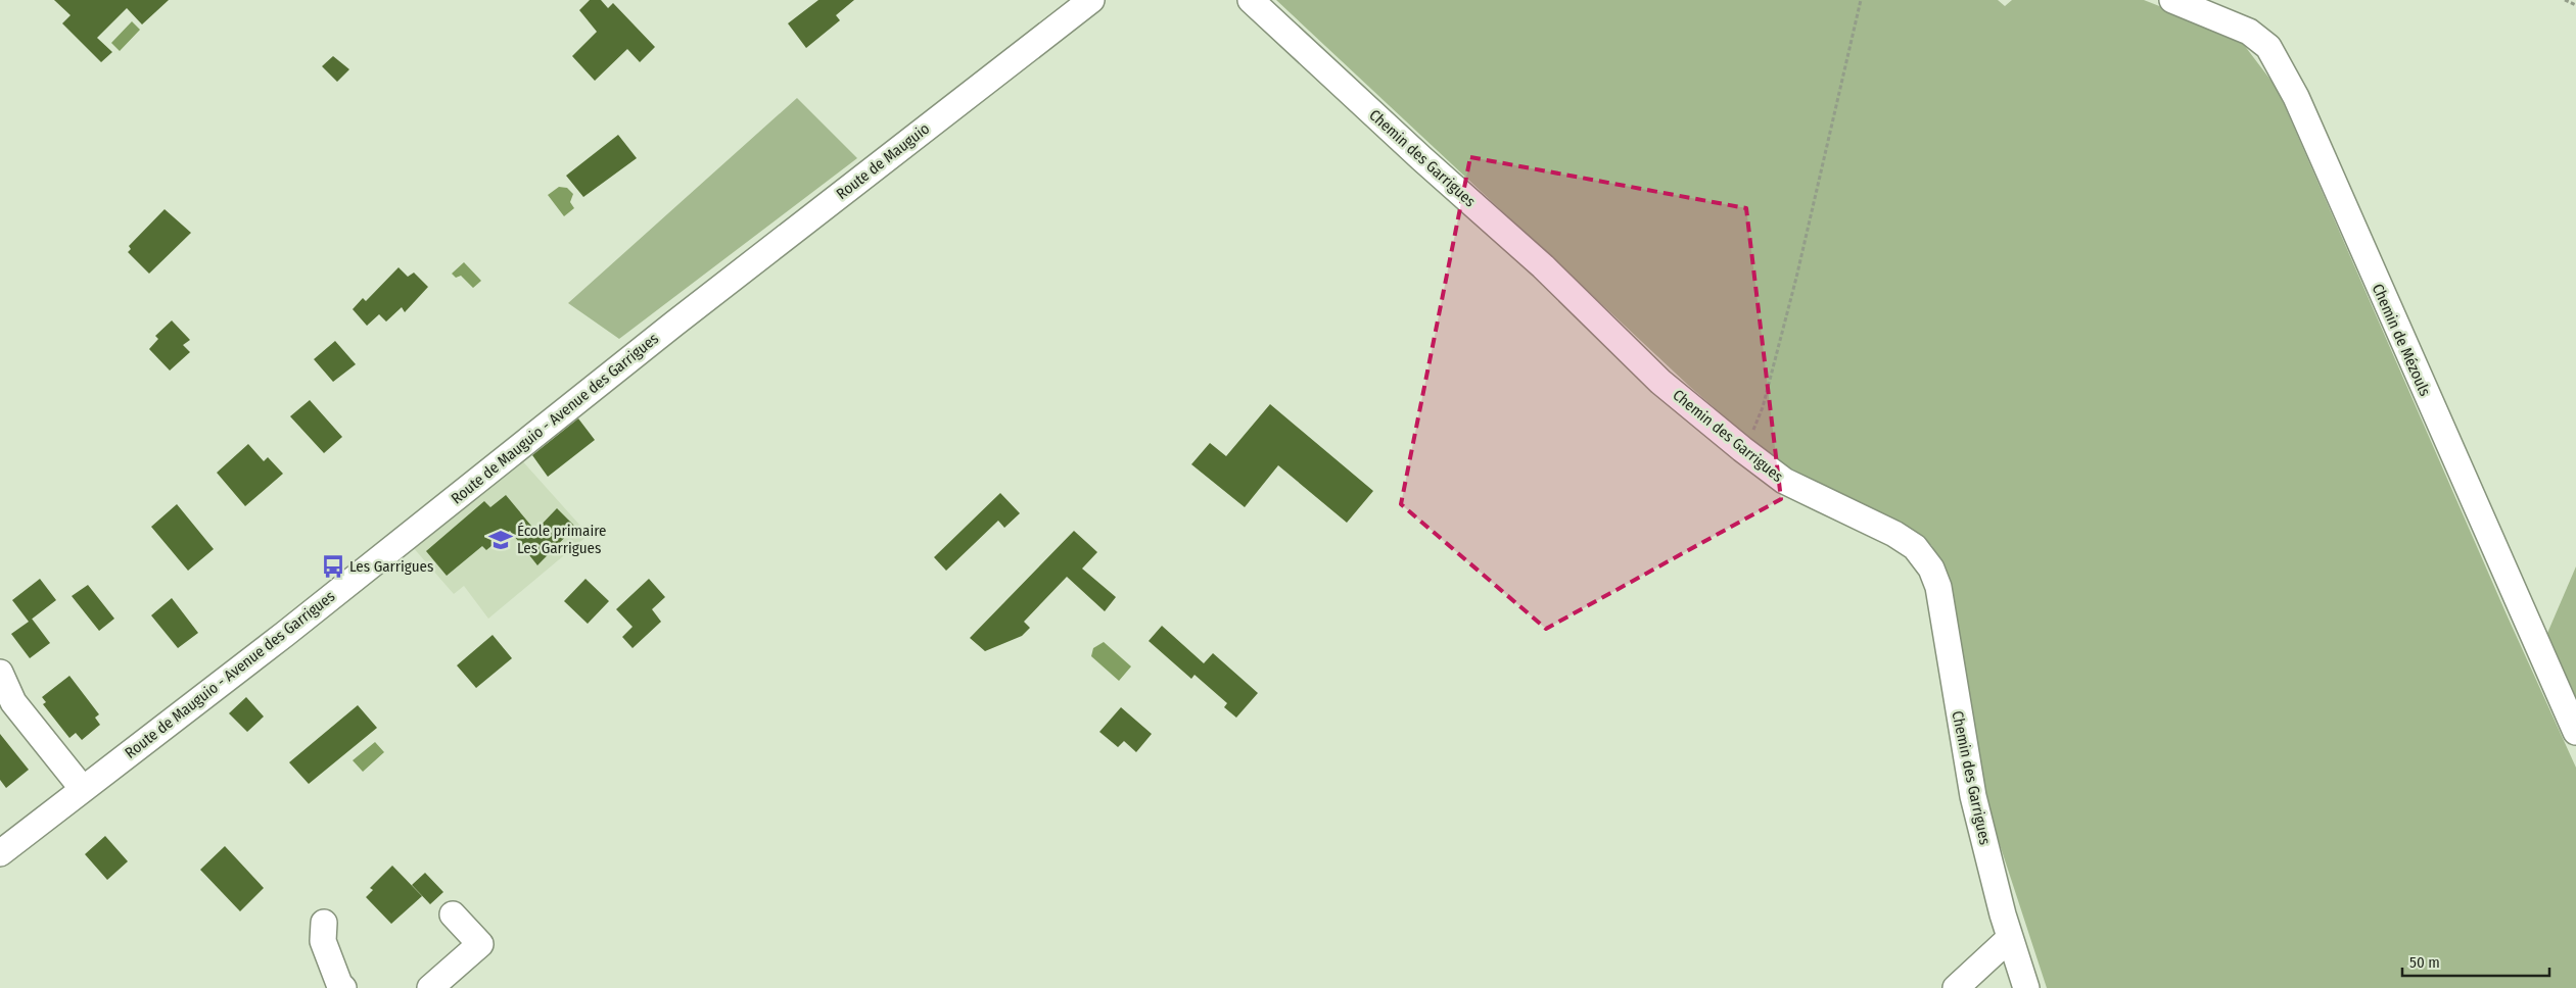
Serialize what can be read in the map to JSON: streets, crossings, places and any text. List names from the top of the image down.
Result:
{
  "streets": {
    "street": [
      "Chemin des Garrigues",
      "Route de Mauguio",
      "Chemin de Mézouls",
      "Route de Mauguio - Avenue des Garrigues"
    ]
  },
  "crossings": [
    ["Route de Mauguio", "Route de Mauguio - Avenue des Garrigues"]
  ],
  "places": {
    "school or university": ["École primaire Les Garrigues"],
    "bus stop": ["Les Garrigues"]
  },
  "scale_bar": "50 m"
}
